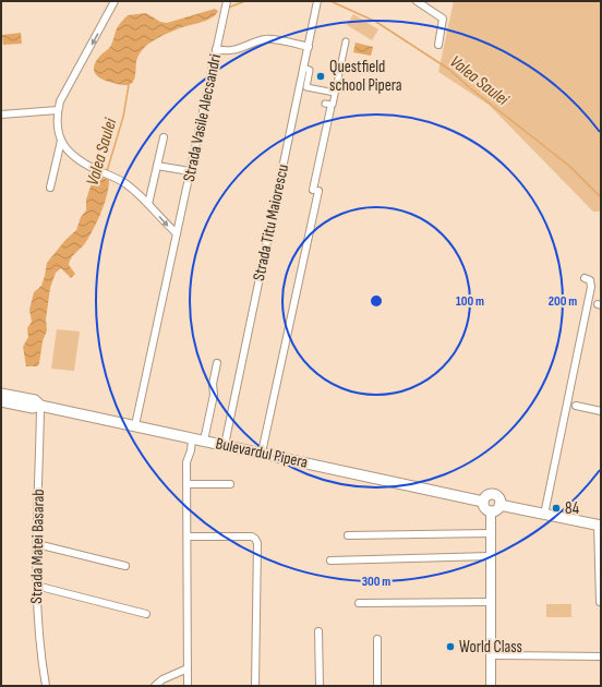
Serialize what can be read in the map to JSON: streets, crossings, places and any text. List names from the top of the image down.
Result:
{
  "streets": {
    "main road": ["Bulevardul Pipera"],
    "street": ["Strada Vasile Alecsandri", "Strada Titu Maiorescu", "Strada Matei Basarab"]
  },
  "crossings": [
    ["Strada Vasile Alecsandri", "Bulevardul Pipera"],
    ["Strada Titu Maiorescu", "Bulevardul Pipera"],
    ["Bulevardul Pipera", "Strada Matei Basarab"]
  ],
  "water": ["Valea Saulei"],
  "places": ["Questfield school Pipera", "84", "World Class"],
  "rings": ["100 m", "200 m", "300 m"]
}
